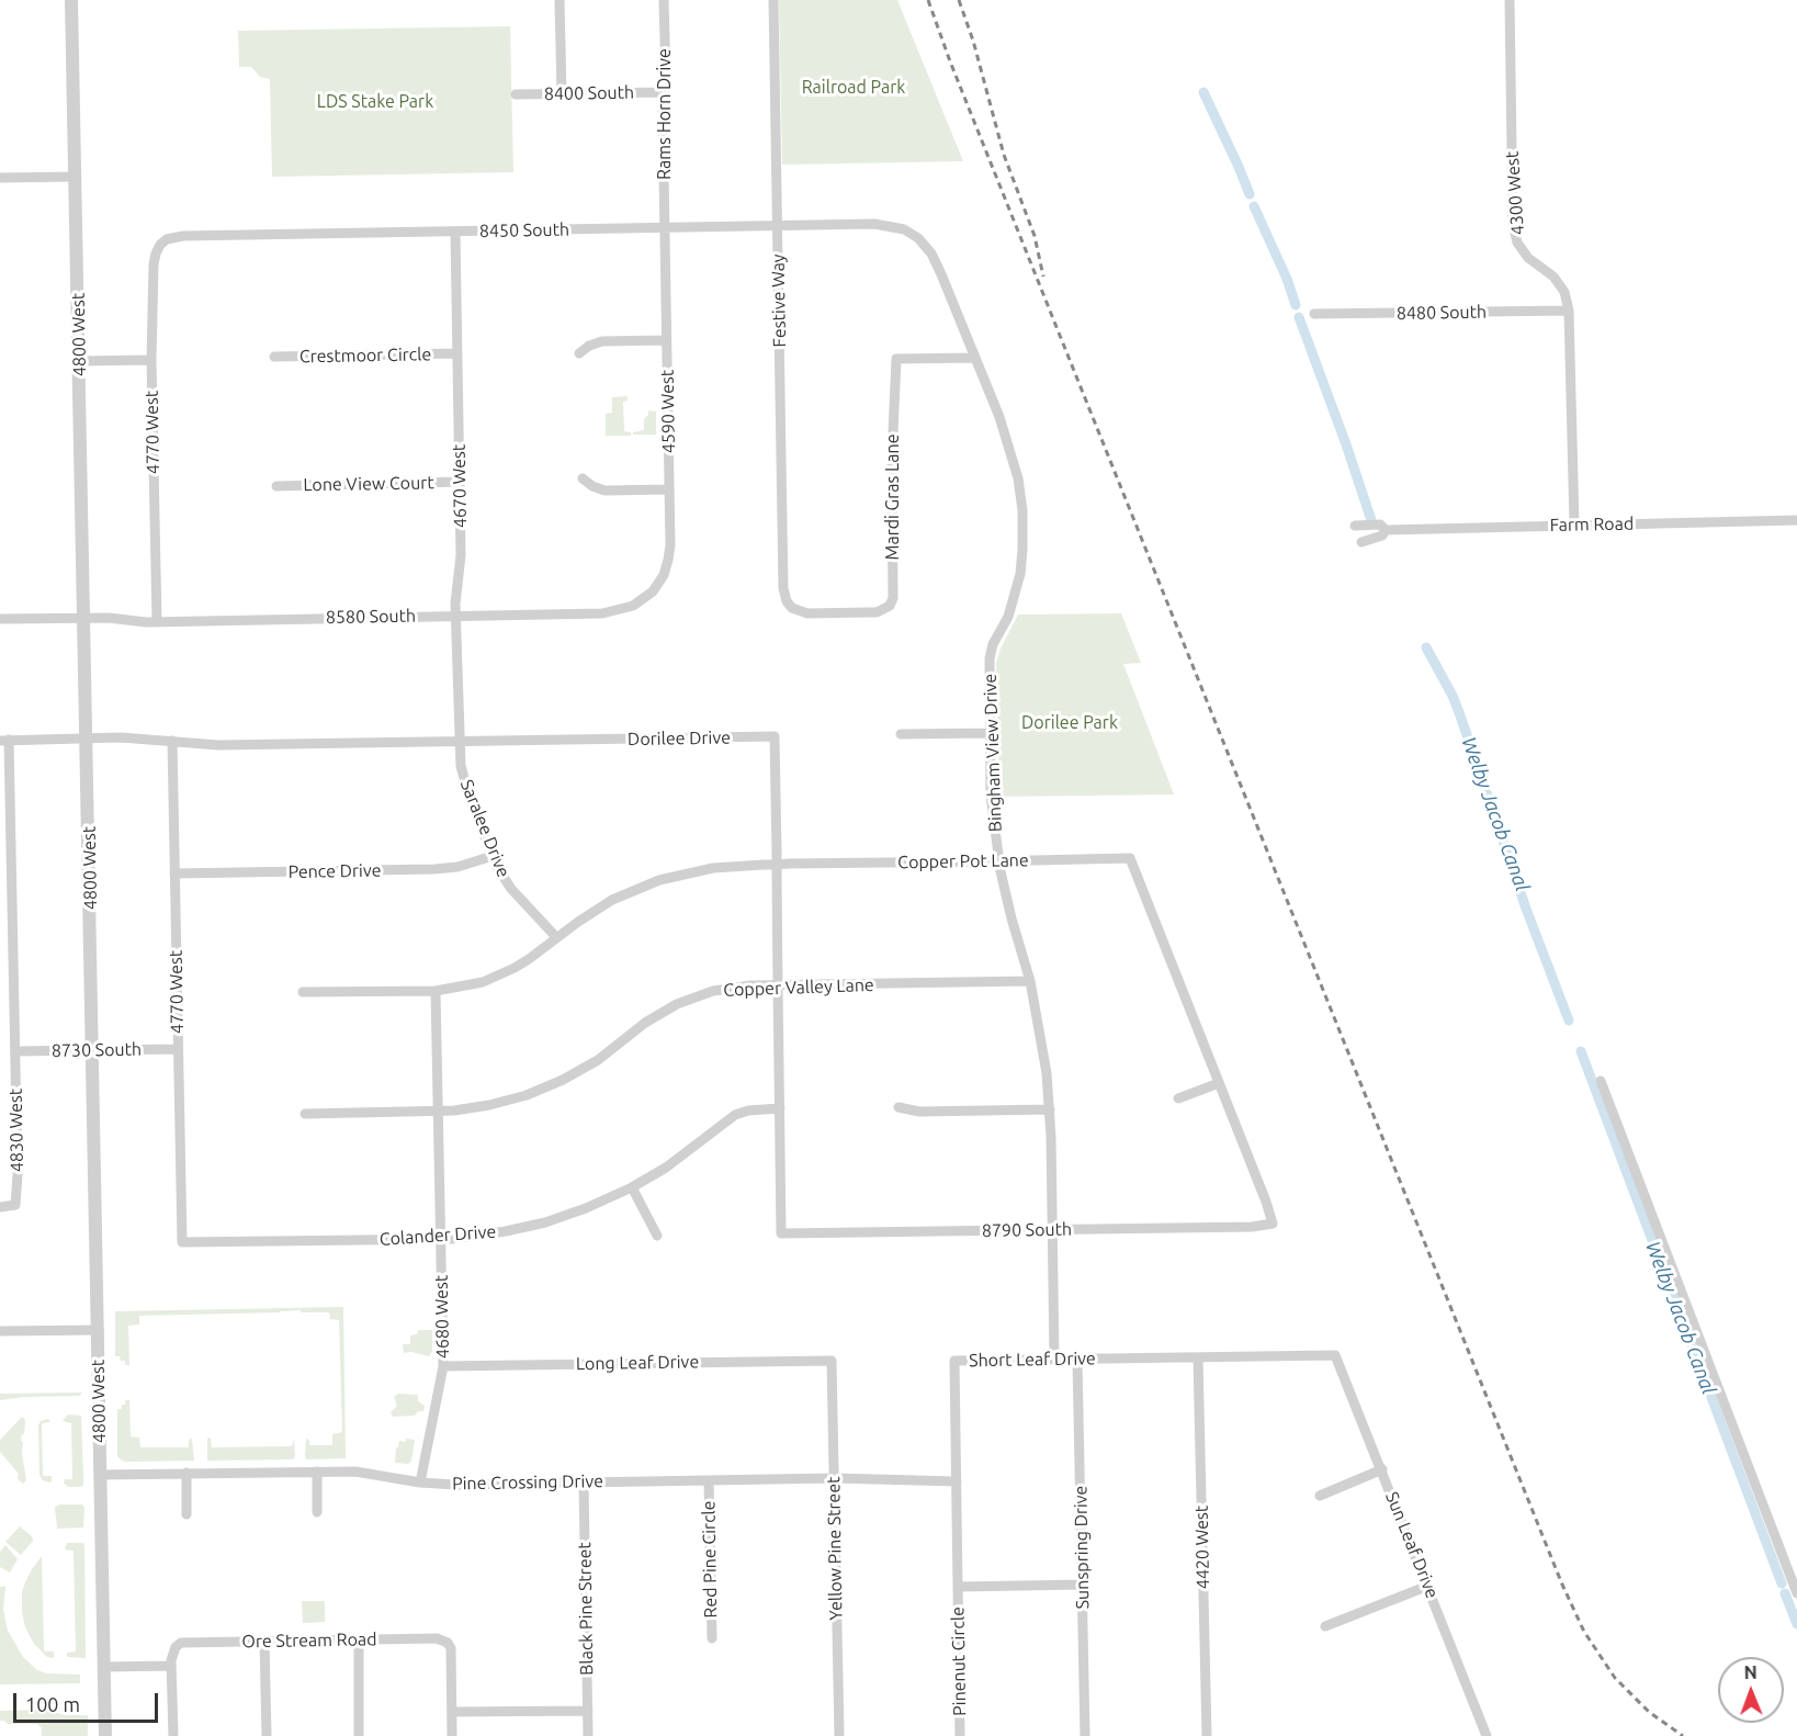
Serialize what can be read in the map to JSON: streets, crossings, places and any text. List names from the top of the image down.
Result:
{
  "streets": {
    "street": [
      "8400 South",
      "Rams Horn Drive",
      "4300 West",
      "8450 South",
      "Festive Way",
      "8480 South",
      "4800 West",
      "Crestmoor Circle",
      "4590 West",
      "4770 West",
      "Lone View Court",
      "4670 West",
      "Mardi Gras Lane",
      "Farm Road",
      "8580 South",
      "Dorilee Drive",
      "Bingham View Drive",
      "Saralee Drive",
      "Copper Pot Lane",
      "Pence Drive",
      "Copper Valley Lane",
      "8730 South",
      "4830 West",
      "8790 South",
      "Colander Drive",
      "4680 West",
      "Short Leaf Drive",
      "Long Leaf Drive",
      "Pine Crossing Drive",
      "Sun Leaf Drive",
      "Sunspring Drive",
      "4420 West",
      "Yellow Pine Street",
      "Red Pine Circle",
      "Black Pine Street",
      "Ore Stream Road",
      "Pinenut Circle"
    ]
  },
  "crossings": [
    ["8400 South", "Rams Horn Drive"],
    ["Rams Horn Drive", "8450 South"],
    ["Rams Horn Drive", "4590 West"],
    ["4300 West", "8480 South"],
    ["4300 West", "Farm Road"],
    ["8450 South", "Festive Way"],
    ["8450 South", "4590 West"],
    ["8450 South", "4770 West"],
    ["8450 South", "4670 West"],
    ["8450 South", "Bingham View Drive"],
    ["Festive Way", "Mardi Gras Lane"],
    ["4800 West", "8580 South"],
    ["4800 West", "Dorilee Drive"],
    ["4800 West", "8730 South"],
    ["4800 West", "Pine Crossing Drive"],
    ["Crestmoor Circle", "4670 West"],
    ["4590 West", "8580 South"],
    ["4770 West", "8580 South"],
    ["4770 West", "Dorilee Drive"],
    ["4770 West", "Pence Drive"],
    ["4770 West", "8730 South"],
    ["4770 West", "Colander Drive"],
    ["Lone View Court", "4670 West"],
    ["4670 West", "8580 South"],
    ["4670 West", "Dorilee Drive"],
    ["4670 West", "Saralee Drive"],
    ["Mardi Gras Lane", "Bingham View Drive"],
    ["Dorilee Drive", "Saralee Drive"],
    ["Dorilee Drive", "Copper Pot Lane"],
    ["Dorilee Drive", "Copper Valley Lane"],
    ["Dorilee Drive", "4830 West"],
    ["Dorilee Drive", "8790 South"],
    ["Dorilee Drive", "Colander Drive"],
    ["Bingham View Drive", "Copper Pot Lane"],
    ["Bingham View Drive", "Copper Valley Lane"],
    ["Bingham View Drive", "8790 South"],
    ["Bingham View Drive", "Short Leaf Drive"],
    ["Saralee Drive", "Copper Pot Lane"],
    ["Saralee Drive", "Pence Drive"],
    ["Copper Pot Lane", "8790 South"],
    ["Copper Pot Lane", "4680 West"],
    ["Copper Valley Lane", "4680 West"],
    ["8730 South", "4830 West"],
    ["Colander Drive", "4680 West"],
    ["4680 West", "Long Leaf Drive"],
    ["4680 West", "Pine Crossing Drive"],
    ["Short Leaf Drive", "Pine Crossing Drive"],
    ["Short Leaf Drive", "Sun Leaf Drive"],
    ["Short Leaf Drive", "Sunspring Drive"],
    ["Short Leaf Drive", "4420 West"],
    ["Short Leaf Drive", "Pinenut Circle"],
    ["Long Leaf Drive", "Yellow Pine Street"],
    ["Pine Crossing Drive", "Yellow Pine Street"],
    ["Pine Crossing Drive", "Red Pine Circle"],
    ["Pine Crossing Drive", "Black Pine Street"]
  ],
  "water": ["Welby Jacob Canal"],
  "parks": ["Railroad Park", "LDS Stake Park", "Dorilee Park"],
  "scale_bar": "100 m",
  "north": "top"
}
